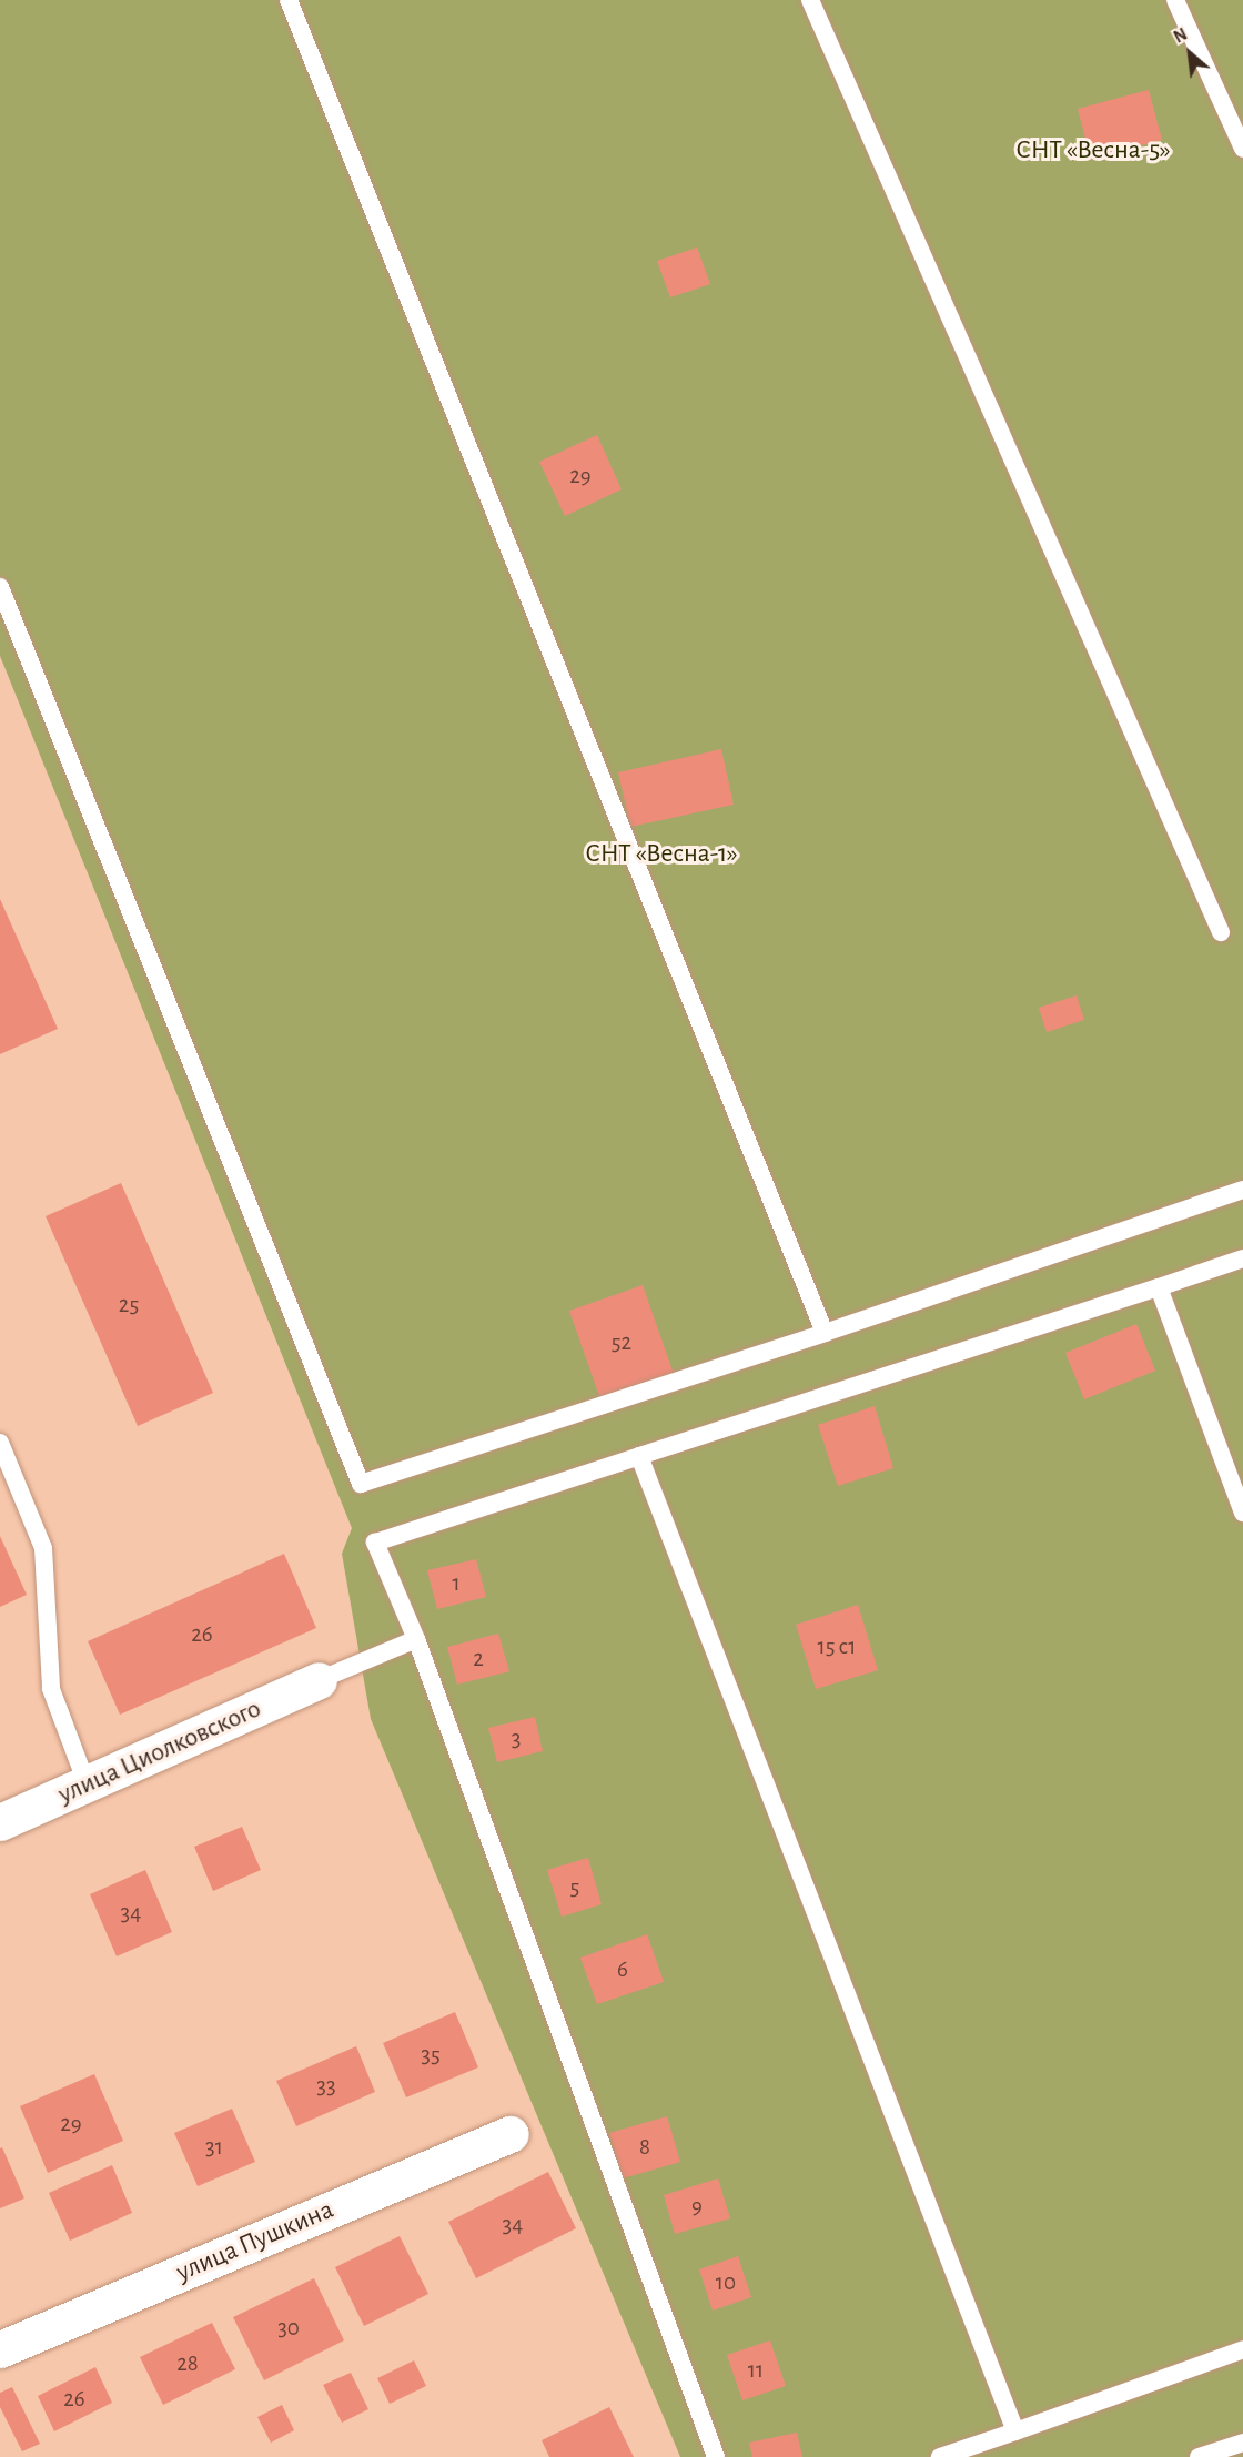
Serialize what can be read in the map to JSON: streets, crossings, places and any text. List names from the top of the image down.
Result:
{
  "streets": {
    "street": ["улица Циолковского", "улица Пушкина"]
  },
  "parks": ["СНТ «Весна-5»", "СНТ «Весна-1»"],
  "house_numbers": [
    "29",
    "25",
    "52",
    "1",
    "26",
    "15 с1",
    "2",
    "3",
    "5",
    "34",
    "6",
    "35",
    "33",
    "29",
    "31",
    "8",
    "9",
    "34",
    "10",
    "30",
    "28",
    "11",
    "26"
  ],
  "north": "top left"
}
